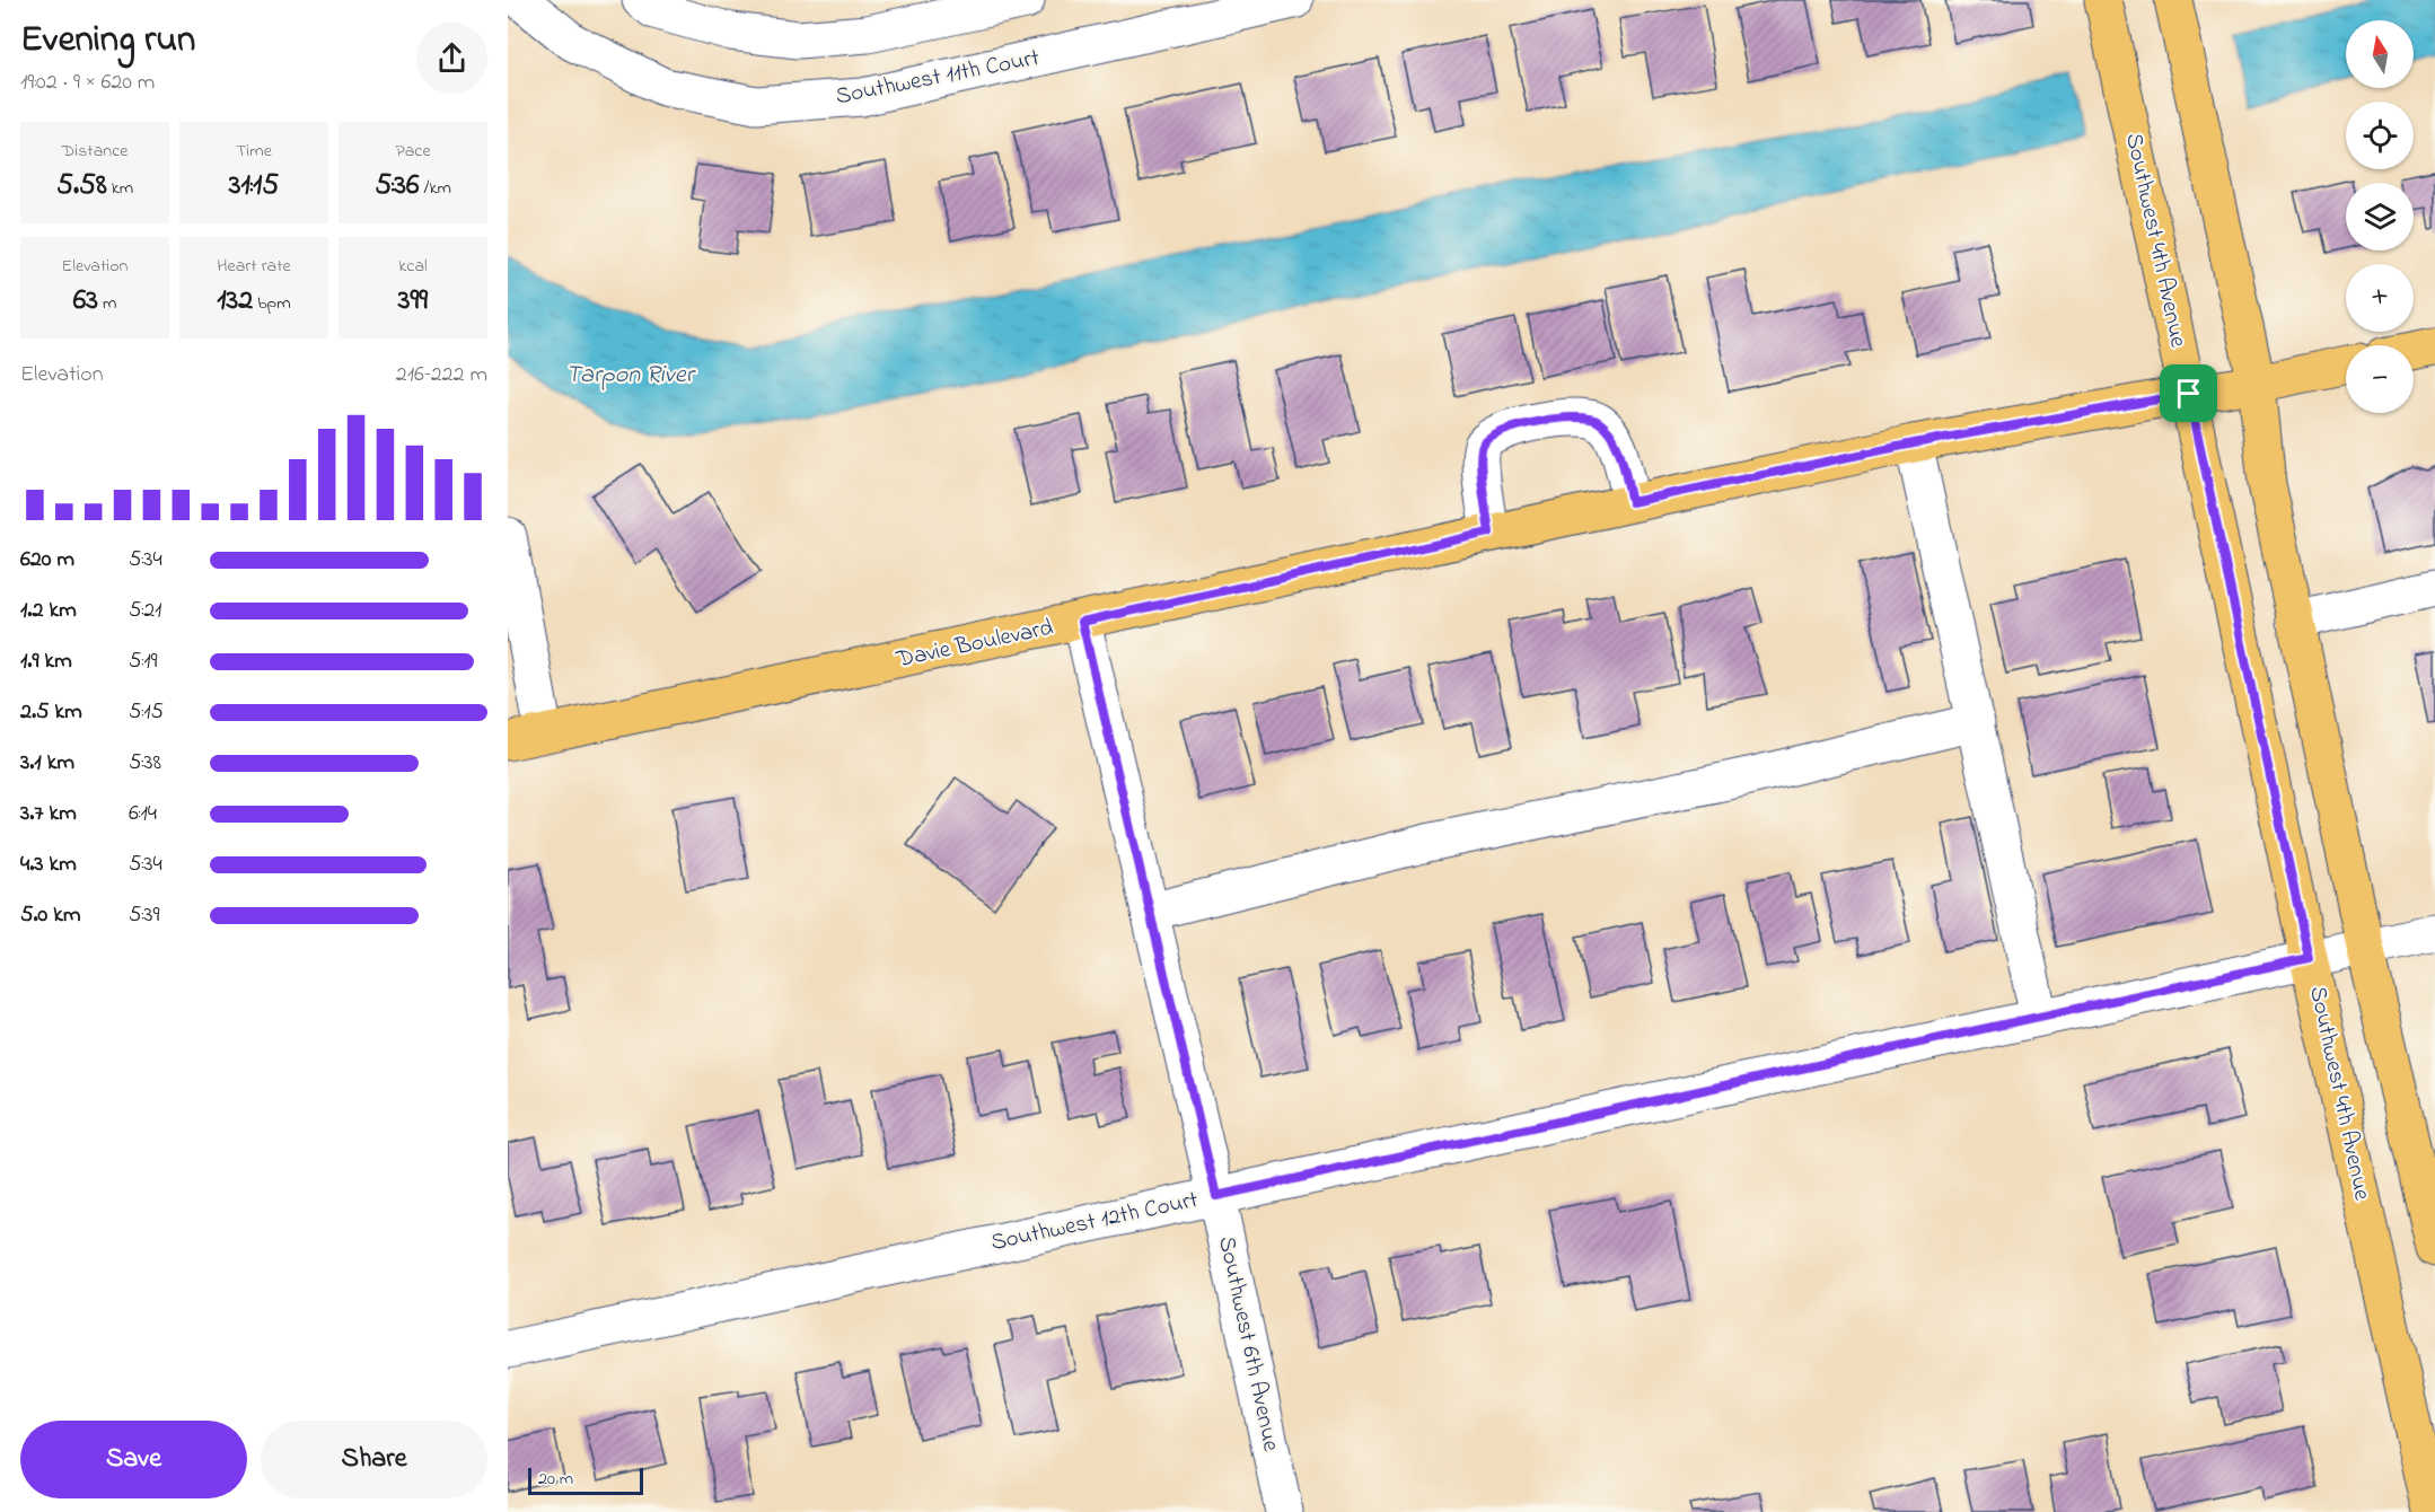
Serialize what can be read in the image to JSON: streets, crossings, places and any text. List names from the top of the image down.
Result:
{
  "streets": {
    "main road": ["Southwest 4th Avenue", "Davie Boulevard"],
    "street": ["Southwest 11th Court", "Southwest 12th Court", "Southwest 6th Avenue"]
  },
  "crossings": [
    ["Southwest 4th Avenue", "Davie Boulevard"],
    ["Southwest 4th Avenue", "Southwest 12th Court"],
    ["Davie Boulevard", "Southwest 6th Avenue"],
    ["Southwest 12th Court", "Southwest 6th Avenue"]
  ],
  "water": ["Tarpon River"],
  "scale_bar": "20 m",
  "north": "top",
  "page": {
    "heading": ["Evening run", "19:02 · 9 × 620 m"],
    "map_buttons": ["+", "−"],
    "stats": [
      ["Distance", "5.58 km"],
      ["Time", "31:15"],
      ["Pace", "5:36 /km"],
      ["Elevation", "63 m"],
      ["Heart rate", "132 bpm"],
      ["kcal", "399"]
    ],
    "chart": ["Elevation", "216–222 m"],
    "list": [
      {
        "name": "620 m",
        "note": "5:34"
      },
      {
        "name": "1.2 km",
        "note": "5:21"
      },
      {
        "name": "1.9 km",
        "note": "5:19"
      },
      {
        "name": "2.5 km",
        "note": "5:15"
      },
      {
        "name": "3.1 km",
        "note": "5:38"
      },
      {
        "name": "3.7 km",
        "note": "6:14"
      },
      {
        "name": "4.3 km",
        "note": "5:34"
      },
      {
        "name": "5.0 km",
        "note": "5:39"
      }
    ],
    "buttons": ["Save", "Share"],
    "scale": "20 m"
  }
}
